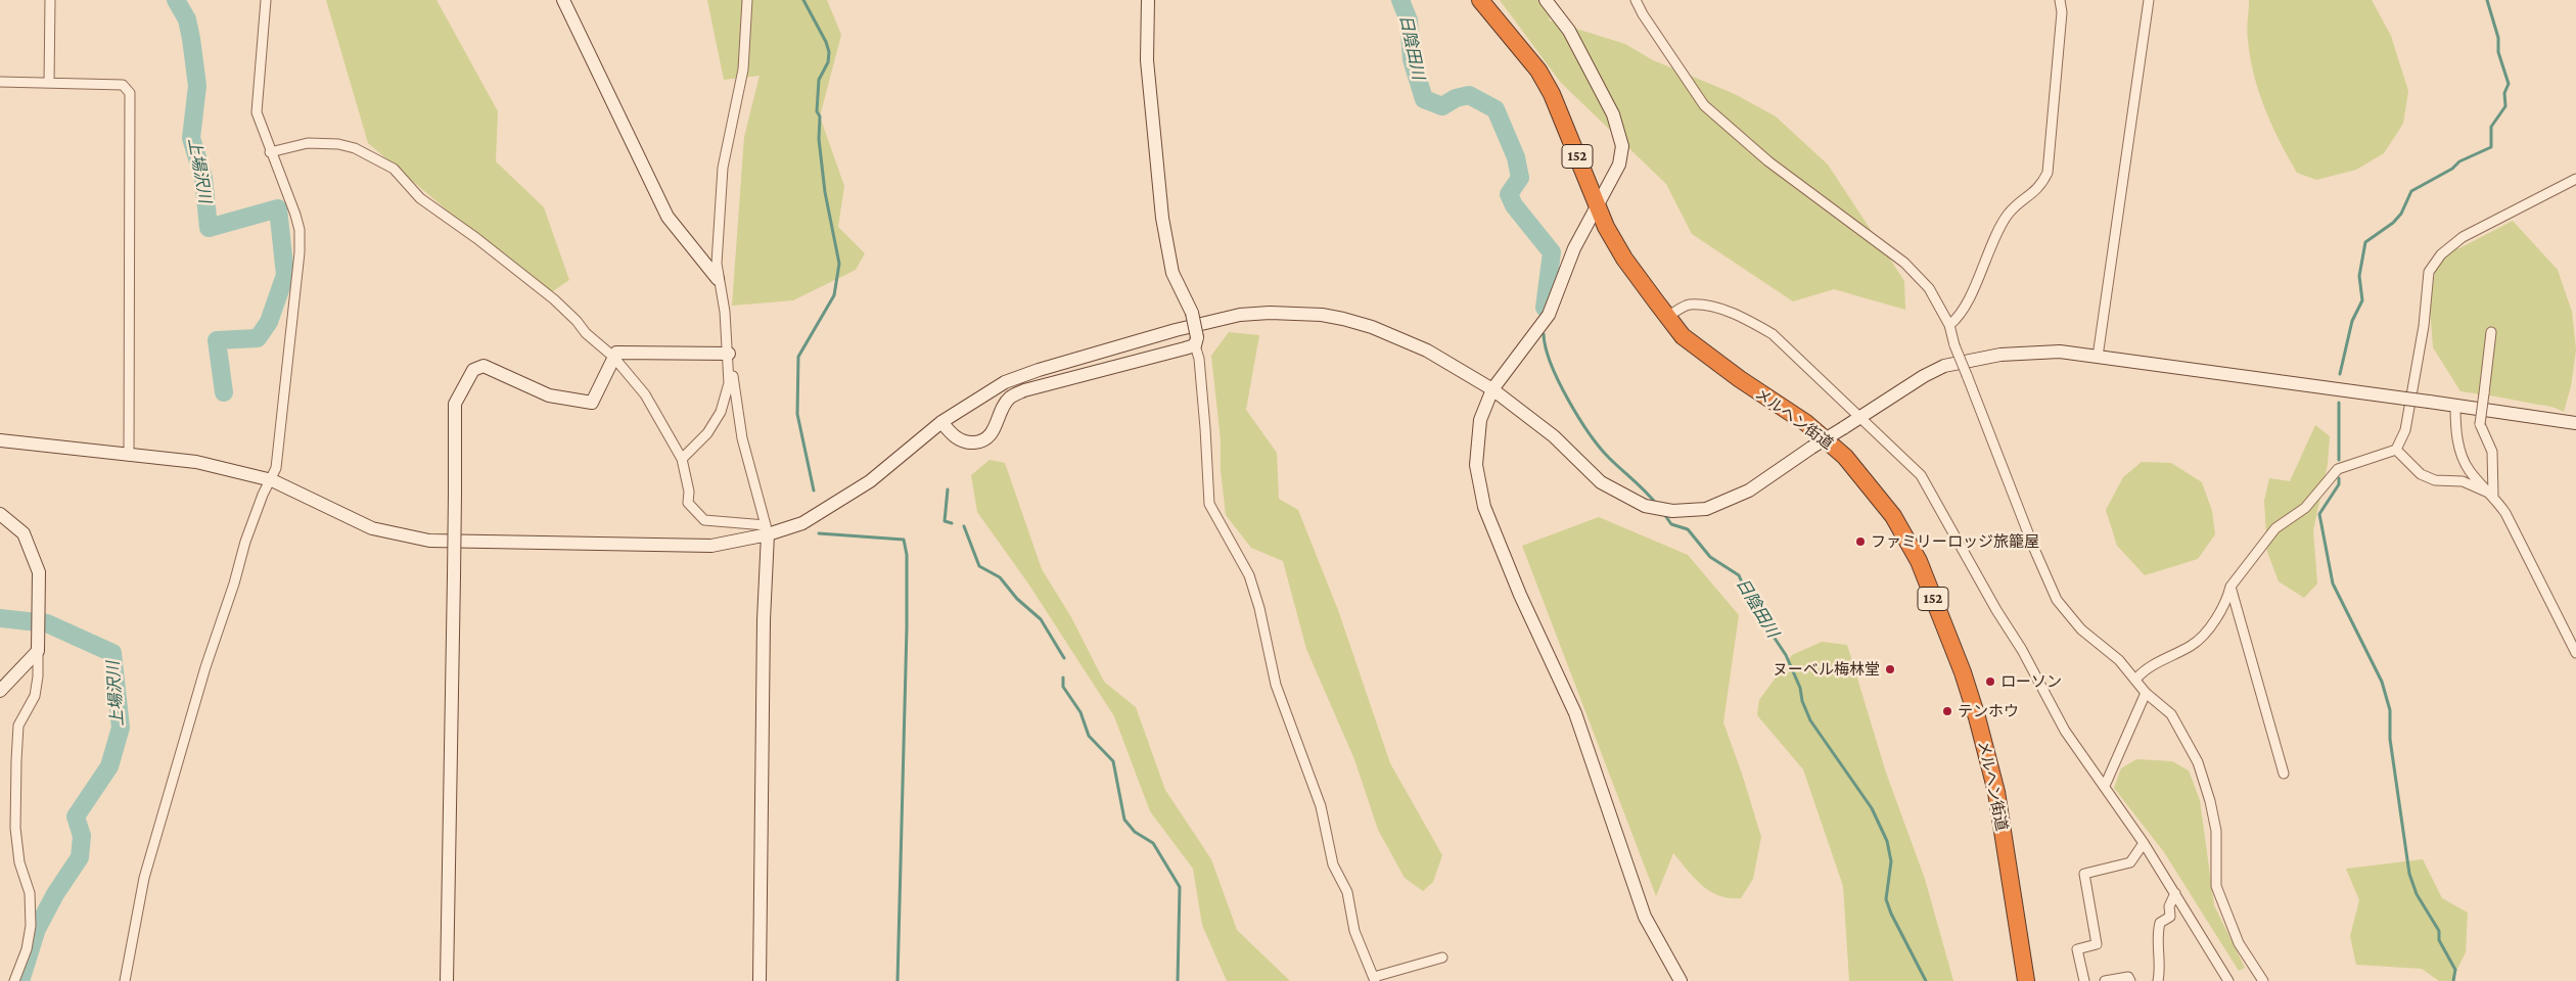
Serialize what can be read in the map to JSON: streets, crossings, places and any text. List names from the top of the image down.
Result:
{
  "streets": {
    "highway": ["152", "メルヘン街道"]
  },
  "water": ["日陰田川", "上場沢川"],
  "places": [
    "ファミリーロッジ旅籠屋",
    "ヌーベル梅林堂",
    "ローソン",
    "テンホウ"
  ]
}
